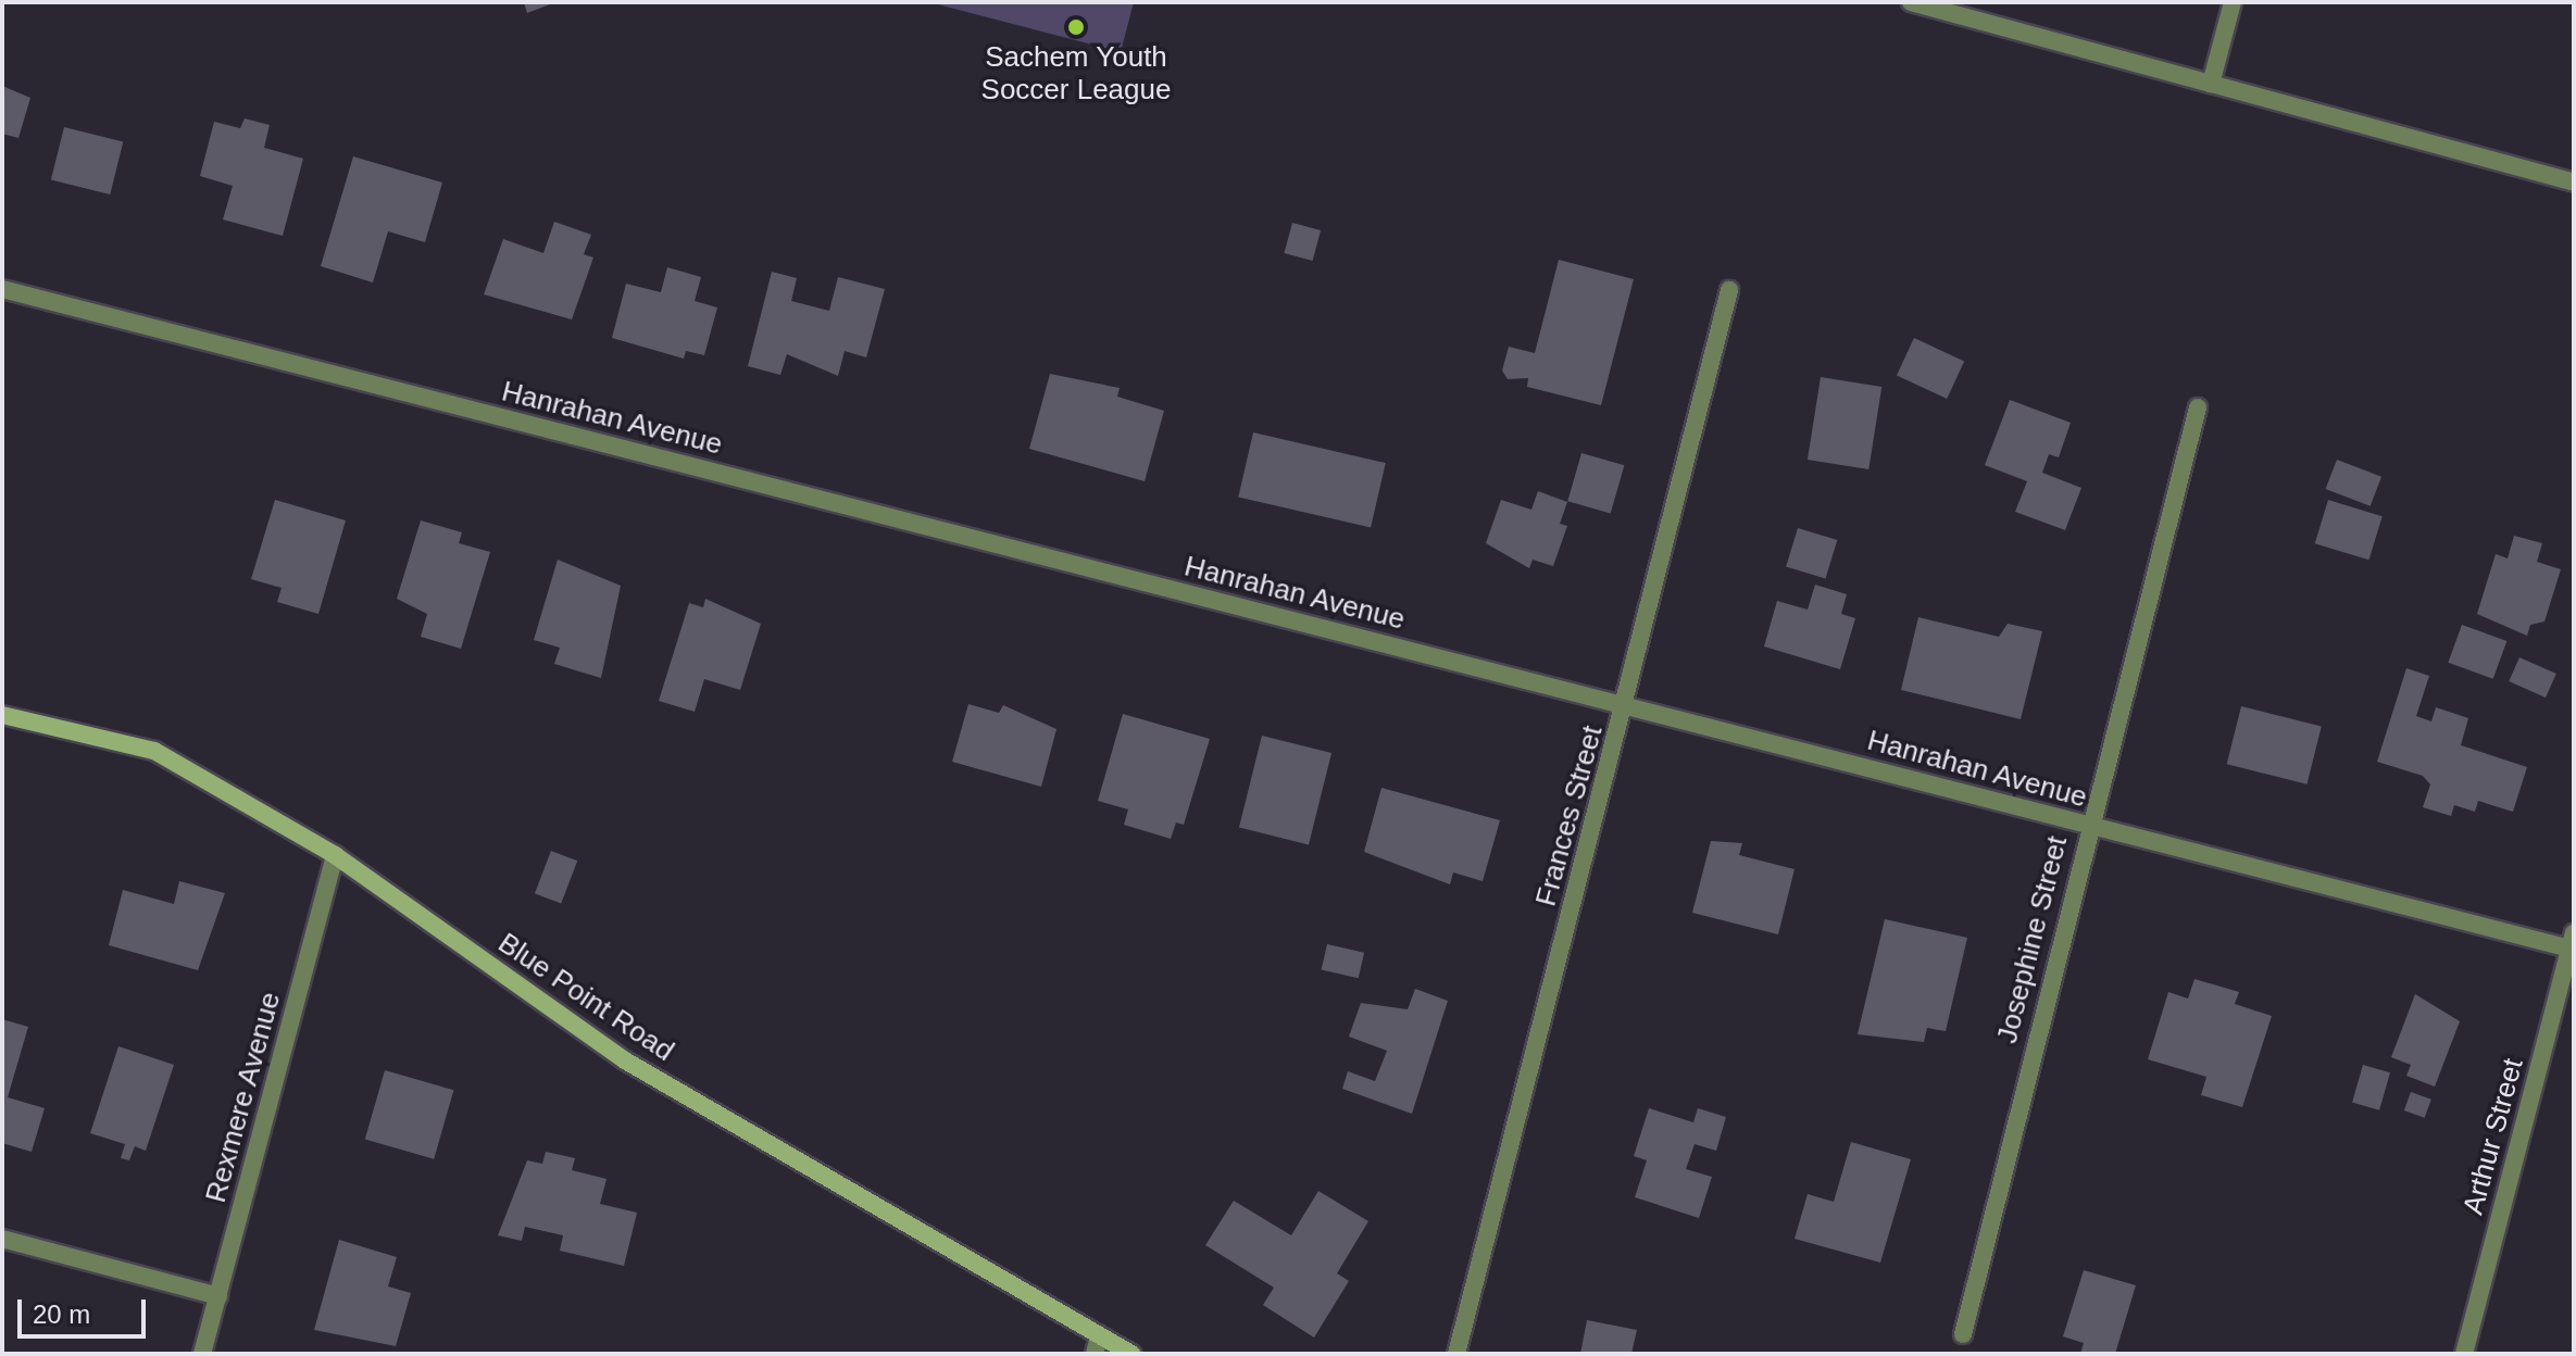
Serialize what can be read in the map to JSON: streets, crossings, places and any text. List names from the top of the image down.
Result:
{
  "streets": {
    "street": [
      "Hanrahan Avenue",
      "Frances Street",
      "Josephine Street",
      "Blue Point Road",
      "Rexmere Avenue",
      "Arthur Street"
    ]
  },
  "crossings": [
    ["Hanrahan Avenue", "Frances Street"],
    ["Hanrahan Avenue", "Josephine Street"],
    ["Hanrahan Avenue", "Arthur Street"],
    ["Blue Point Road", "Rexmere Avenue"]
  ],
  "places": ["Sachem Youth Soccer League"],
  "scale_bar": "20 m"
}
